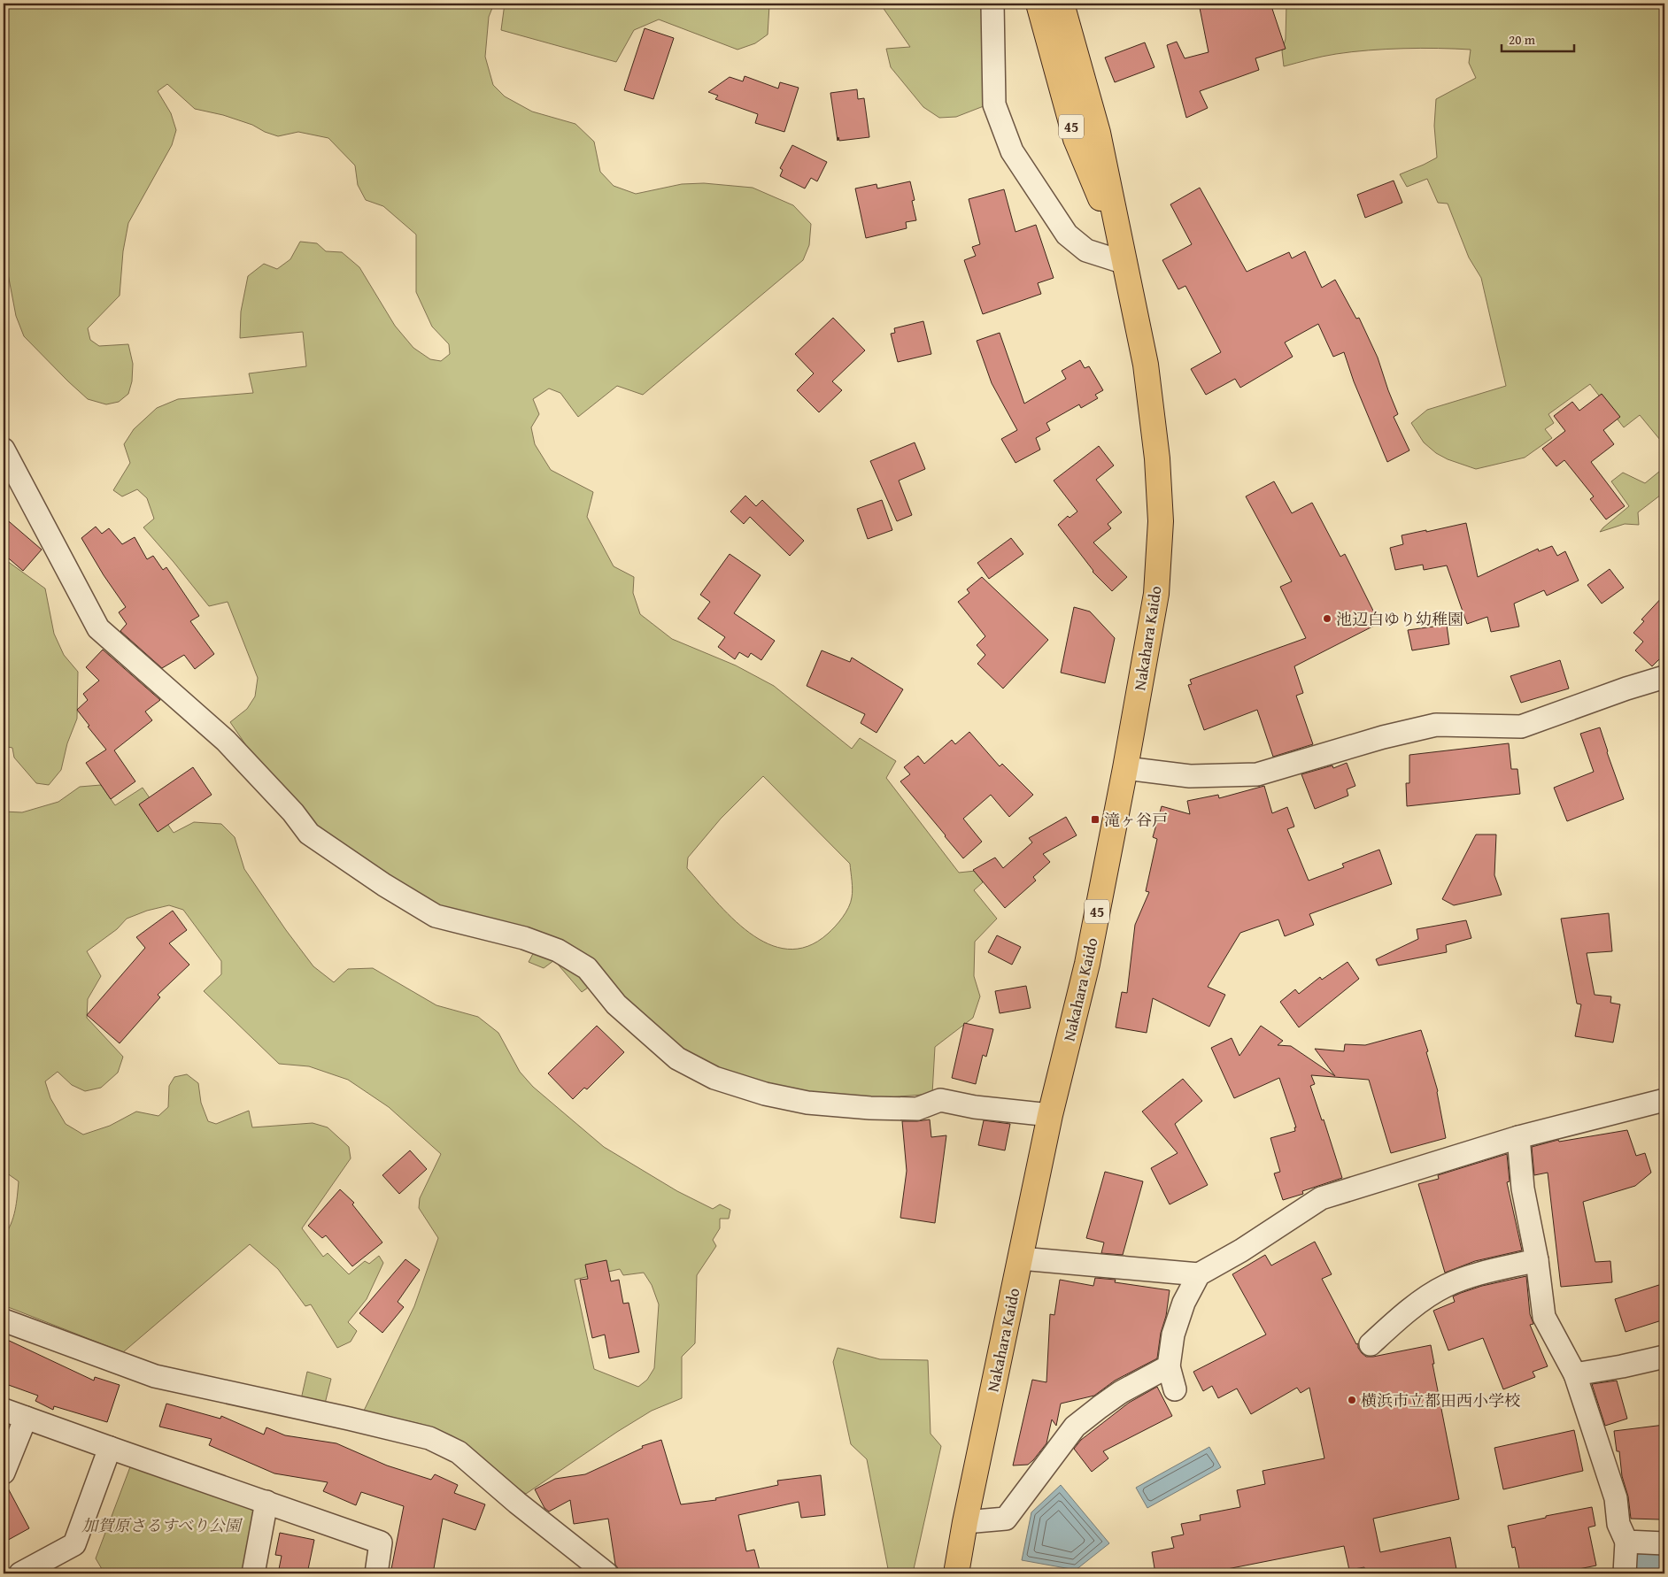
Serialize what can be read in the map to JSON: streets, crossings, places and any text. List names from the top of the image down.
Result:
{
  "streets": {
    "main road": ["45", "Nakahara Kaido"]
  },
  "parks": ["加賀原さるすべり公園"],
  "places": {
    "other": ["池辺白ゆり幼稚園", "横浜市立都田西小学校"],
    "transit": ["滝ヶ谷戸"]
  },
  "scale_bar": "20 m"
}
